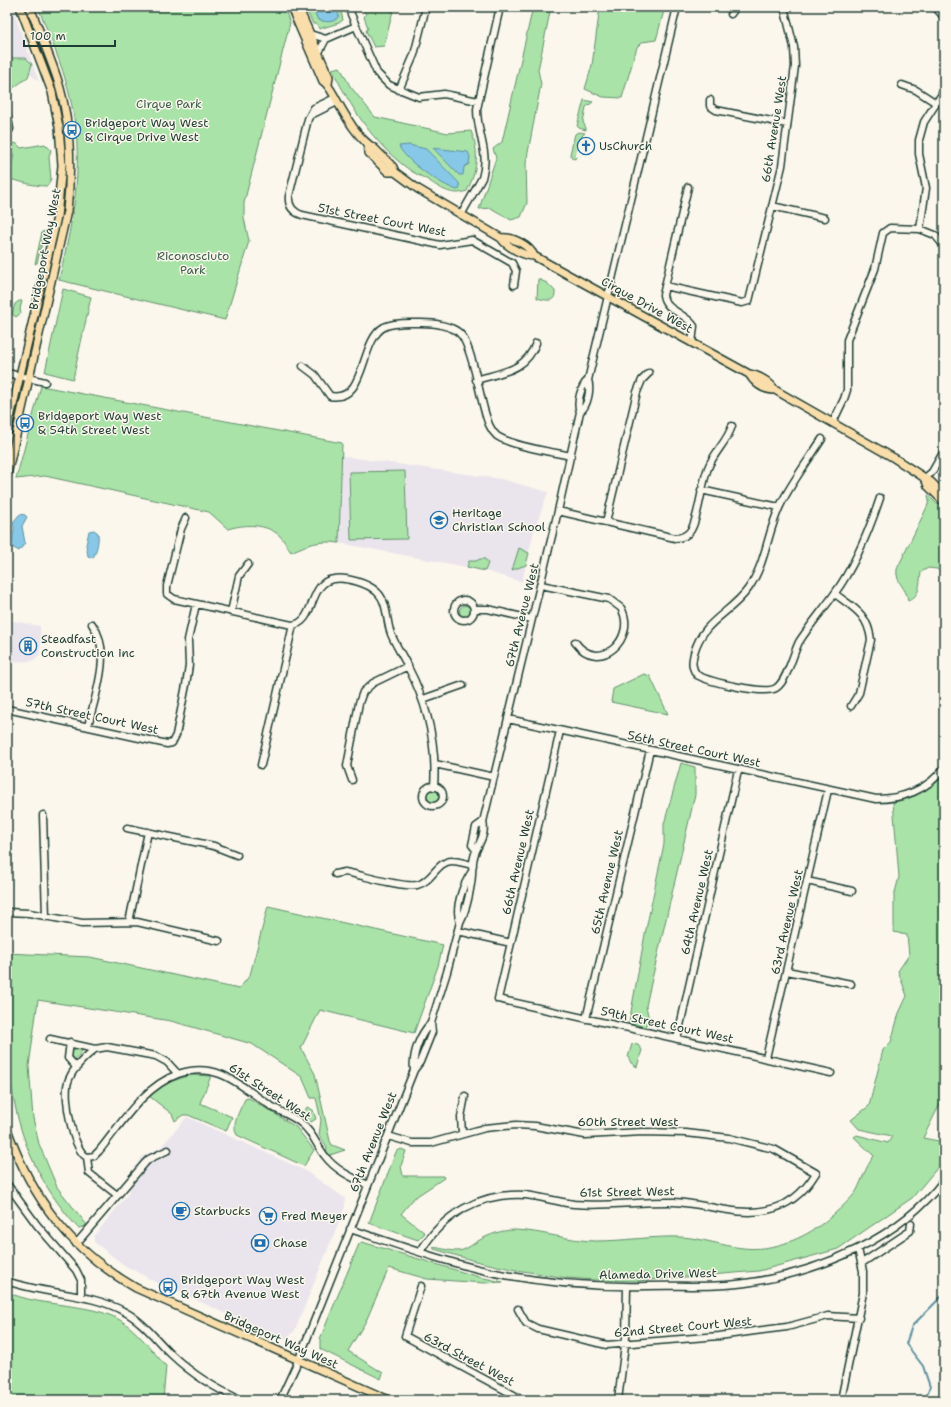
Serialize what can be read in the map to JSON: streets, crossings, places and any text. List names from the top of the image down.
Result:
{
  "streets": {
    "main road": ["Bridgeport Way West", "Cirque Drive West"],
    "street": [
      "66th Avenue West",
      "51st Street Court West",
      "67th Avenue West",
      "57th Street Court West",
      "56th Street Court West",
      "65th Avenue West",
      "64th Avenue West",
      "63rd Avenue West",
      "59th Street Court West",
      "61st Street West",
      "60th Street West",
      "Alameda Drive West",
      "62nd Street Court West",
      "63rd Street West"
    ]
  },
  "crossings": [
    ["66th Avenue West", "56th Street Court West"],
    ["66th Avenue West", "59th Street Court West"],
    ["51st Street Court West", "Cirque Drive West"],
    ["Bridgeport Way West", "67th Avenue West"],
    ["Cirque Drive West", "67th Avenue West"],
    ["67th Avenue West", "56th Street Court West"],
    ["67th Avenue West", "61st Street West"],
    ["67th Avenue West", "60th Street West"],
    ["67th Avenue West", "Alameda Drive West"],
    ["56th Street Court West", "65th Avenue West"],
    ["56th Street Court West", "64th Avenue West"],
    ["56th Street Court West", "63rd Avenue West"],
    ["65th Avenue West", "59th Street Court West"],
    ["64th Avenue West", "59th Street Court West"],
    ["63rd Avenue West", "59th Street Court West"],
    ["61st Street West", "60th Street West"],
    ["61st Street West", "Alameda Drive West"]
  ],
  "parks": ["Cirque Park", "Riconosciuto Park"],
  "places": {
    "bus stop": ["Bridgeport Way West & Cirque Drive West", "Bridgeport Way West & 54th Street West", "Bridgeport Way West & 67th Avenue West"],
    "church": ["UsChurch"],
    "school or university": ["Heritage Christian School"],
    "building": ["Steadfast Construction inc"],
    "cafe": ["Starbucks"],
    "supermarket": ["Fred Meyer"],
    "bank": ["Chase"]
  },
  "scale_bar": "100 m"
}
